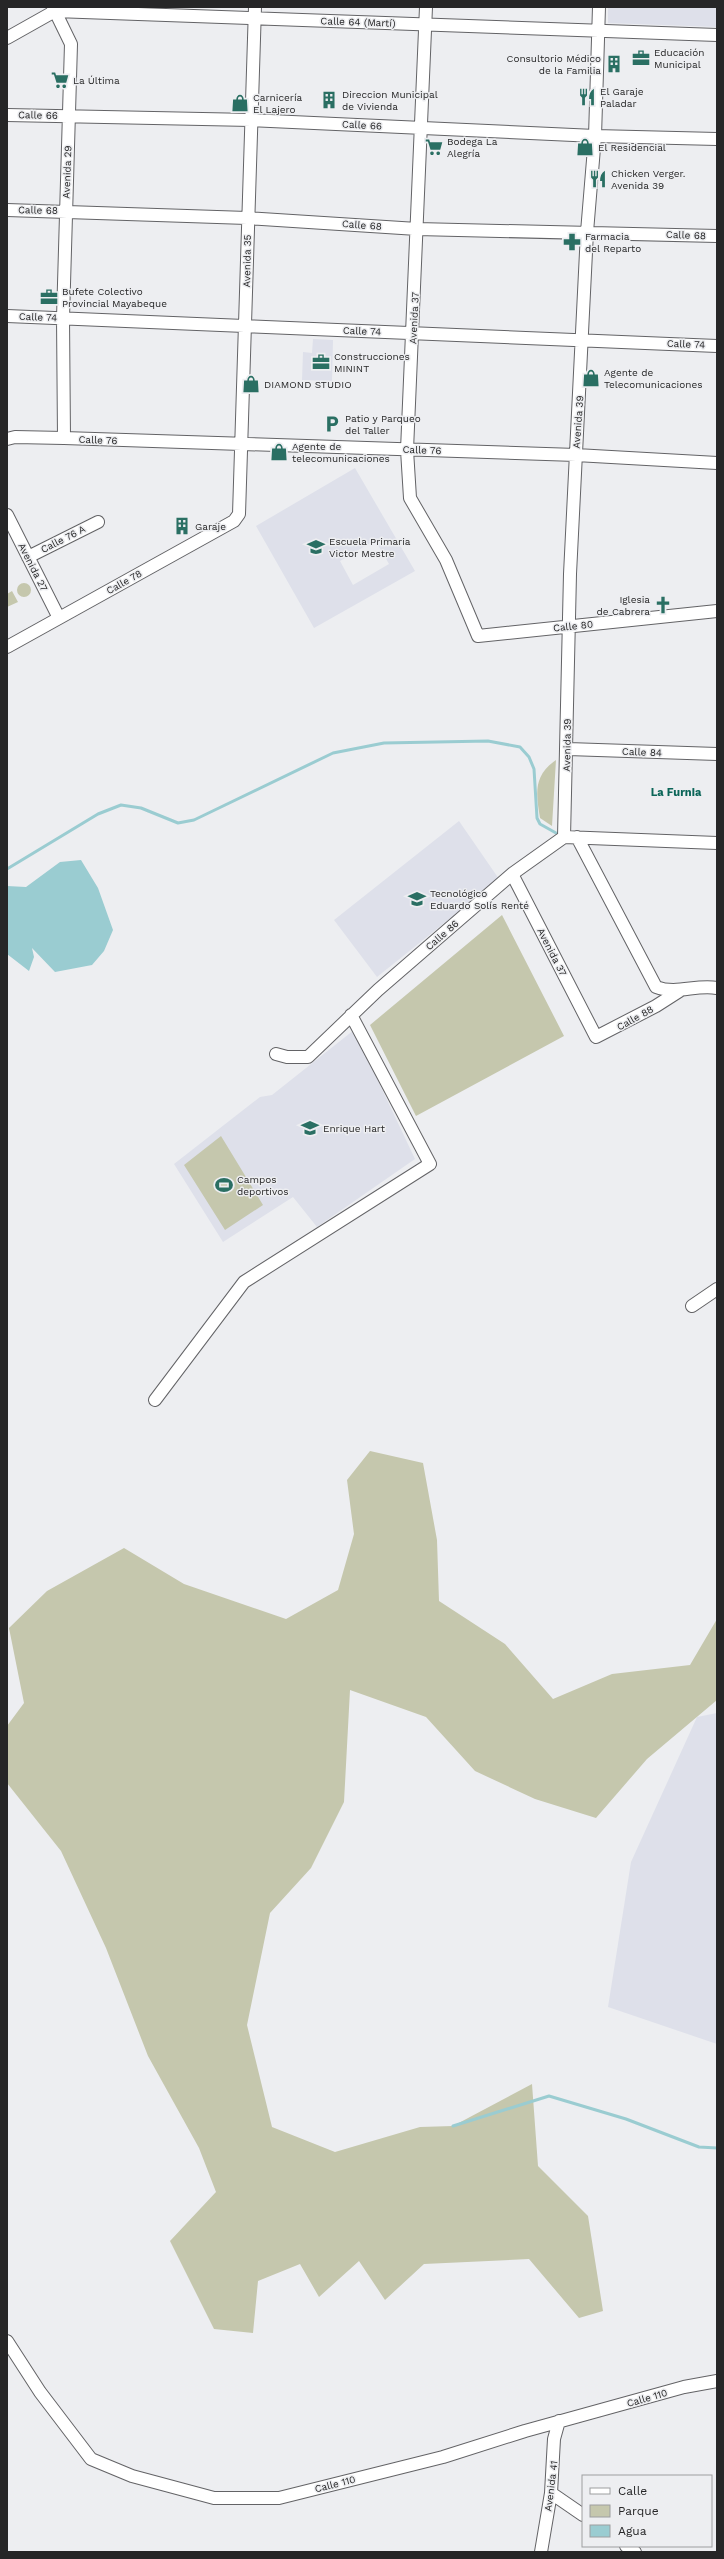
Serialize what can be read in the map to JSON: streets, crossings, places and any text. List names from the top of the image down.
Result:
{
  "streets": {
    "street": [
      "Calle 64 (Martí)",
      "Calle 66",
      "Avenida 29",
      "Calle 68",
      "Avenida 35",
      "Calle 74",
      "Avenida 37",
      "Avenida 39",
      "Calle 76",
      "Calle 76 A",
      "Avenida 27",
      "Calle 78",
      "Calle 80",
      "Calle 84",
      "Calle 86",
      "Calle 88",
      "Calle 110",
      "Avenida 41"
    ]
  },
  "crossings": [
    ["Calle 64 (Martí)", "Avenida 29"],
    ["Calle 64 (Martí)", "Avenida 35"],
    ["Calle 64 (Martí)", "Avenida 37"],
    ["Calle 64 (Martí)", "Avenida 39"],
    ["Calle 66", "Avenida 29"],
    ["Calle 66", "Avenida 35"],
    ["Calle 66", "Avenida 37"],
    ["Calle 66", "Avenida 39"],
    ["Avenida 29", "Calle 68"],
    ["Avenida 29", "Calle 74"],
    ["Avenida 29", "Calle 76"],
    ["Calle 68", "Avenida 35"],
    ["Calle 68", "Avenida 37"],
    ["Calle 68", "Avenida 39"],
    ["Avenida 35", "Calle 74"],
    ["Avenida 35", "Calle 76"],
    ["Avenida 35", "Calle 78"],
    ["Calle 74", "Avenida 37"],
    ["Calle 74", "Avenida 39"],
    ["Avenida 37", "Calle 76"],
    ["Avenida 37", "Calle 80"],
    ["Avenida 37", "Calle 86"],
    ["Avenida 37", "Calle 88"],
    ["Avenida 39", "Calle 76"],
    ["Avenida 39", "Calle 80"],
    ["Avenida 39", "Calle 84"],
    ["Avenida 39", "Calle 86"],
    ["Calle 76 A", "Avenida 27"],
    ["Avenida 27", "Calle 78"],
    ["Calle 110", "Avenida 41"]
  ],
  "districts": ["La Furnia"],
  "places": {
    "office": ["Educación Municipal", "Bufete Colectivo Provincial Mayabeque", "Construcciones MININT"],
    "building": ["Consultorio Médico de la Familia", "Direccion Municipal de Vivienda", "Garaje"],
    "supermarket": ["La Última", "Bodega La Alegría"],
    "restaurant": ["El Garaje Paladar", "Chicken Verger. Avenida 39"],
    "shop": [
      "Carnicería El Lajero",
      "El Residencial",
      "Agente de Telecomunicaciones",
      "DIAMOND STUDIO",
      "Agente de telecomunicaciones"
    ],
    "pharmacy": ["Farmacia del Reparto"],
    "parking": ["Patio y Parqueo del Taller"],
    "school or university": ["Escuela Primaria Victor Mestre", "Tecnológico Eduardo Solís Renté", "Enrique Hart"],
    "church": ["Iglesia de Cabrera"],
    "sports": ["Campos deportivos"]
  },
  "legend": ["Calle", "Parque", "Agua"]
}
